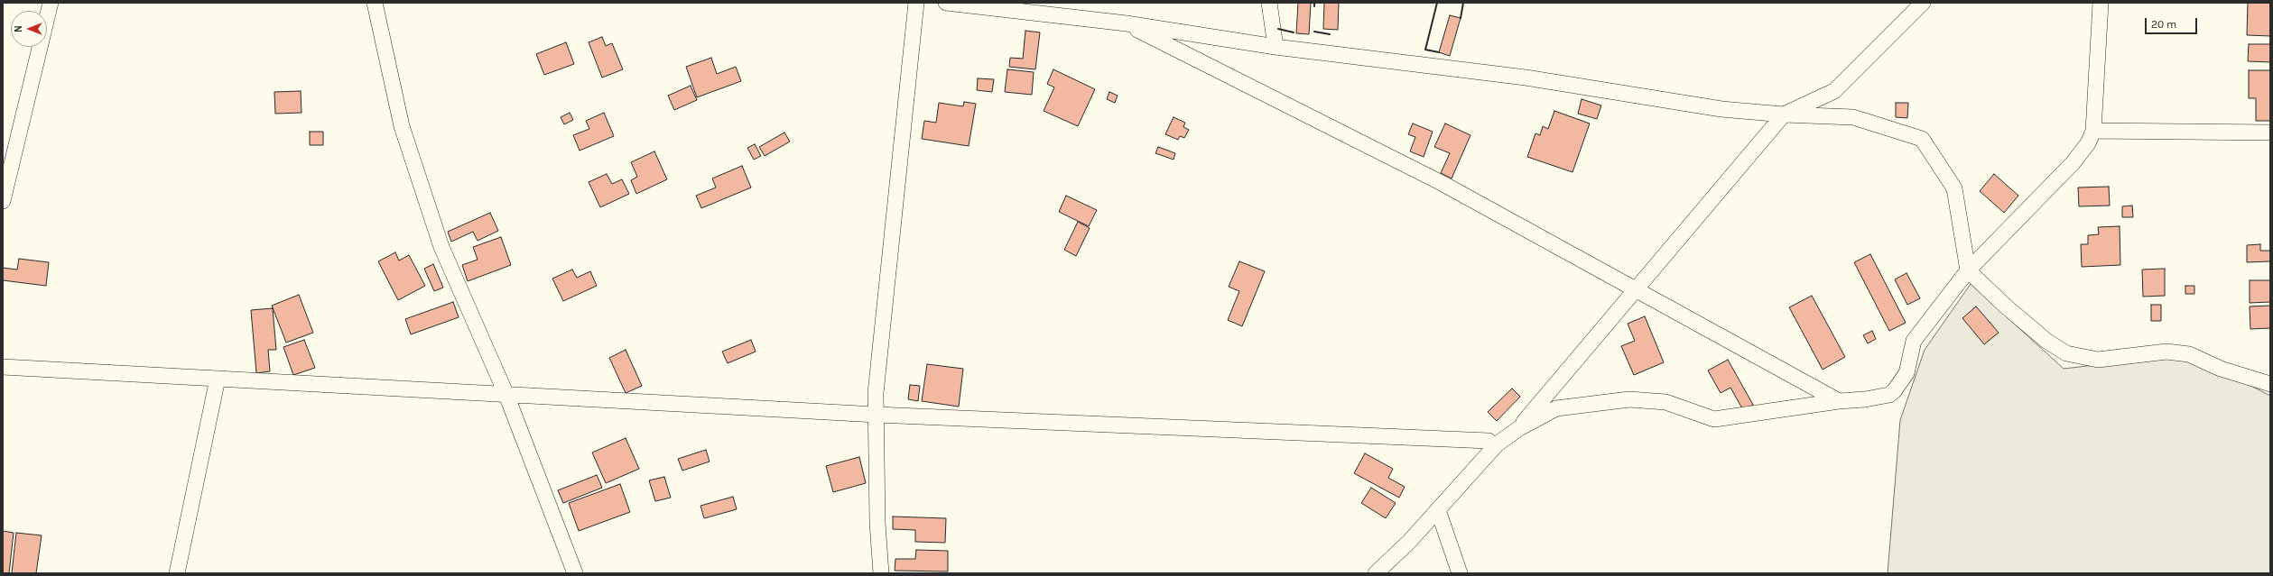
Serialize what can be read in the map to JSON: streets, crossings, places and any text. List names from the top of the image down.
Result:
{
  "scale_bar": "20 m",
  "north": "left"
}
